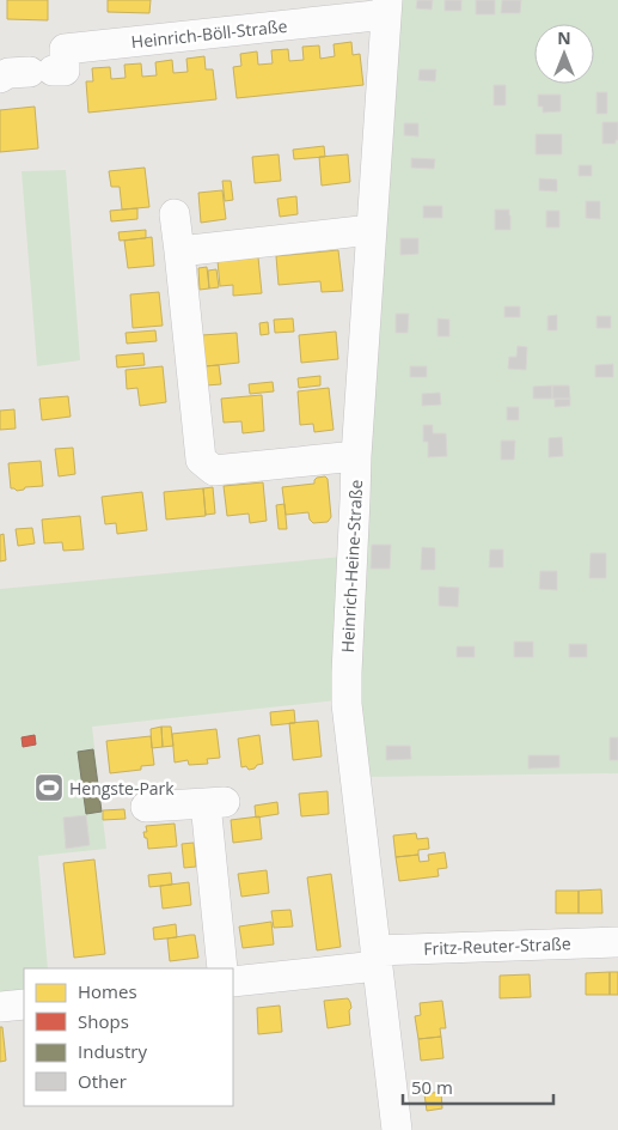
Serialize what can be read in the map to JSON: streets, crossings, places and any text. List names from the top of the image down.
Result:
{
  "streets": {
    "street": ["Heinrich-Böll-Straße", "Heinrich-Heine-Straße", "Fritz-Reuter-Straße"]
  },
  "crossings": [
    ["Heinrich-Böll-Straße", "Heinrich-Heine-Straße"],
    ["Heinrich-Heine-Straße", "Fritz-Reuter-Straße"]
  ],
  "places": {
    "sports": ["Hengste-Park"]
  },
  "legend": [
    "Homes",
    "Shops",
    "Industry",
    "Other"
  ],
  "scale_bar": "50 m",
  "north": "top"
}
